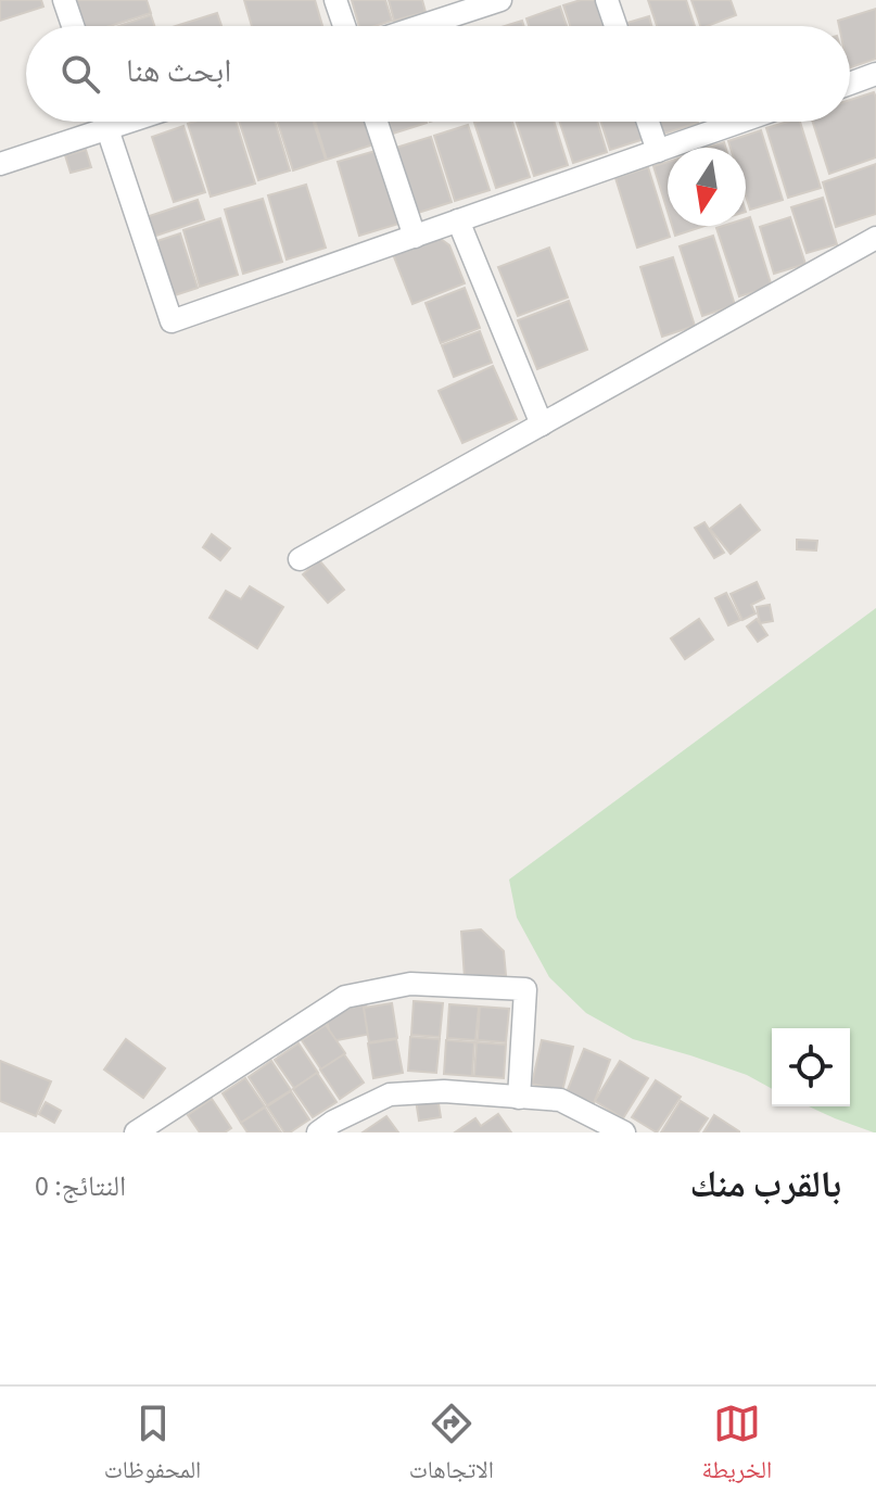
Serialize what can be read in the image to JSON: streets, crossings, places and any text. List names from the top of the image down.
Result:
{
  "north": "bottom",
  "page": {
    "search": "ابحث هنا",
    "heading": ["بالقرب منك", "النتائج: 0"],
    "nav": ["الخريطة", "الاتجاهات", "المحفوظات"]
  }
}
